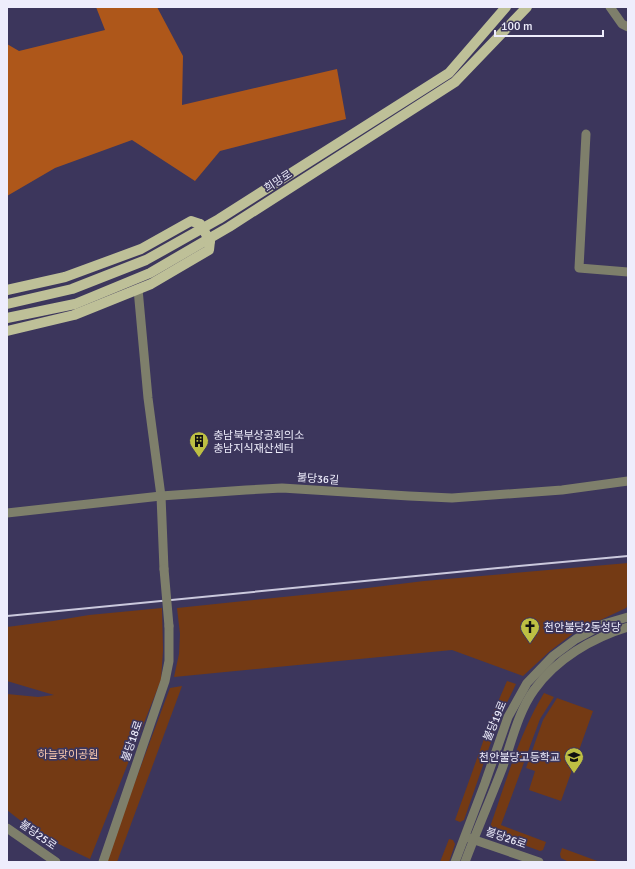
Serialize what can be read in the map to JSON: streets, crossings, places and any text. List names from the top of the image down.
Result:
{
  "streets": {
    "main road": ["희망로"],
    "street": [
      "불당36길",
      "불당19로",
      "불당18로",
      "불당25로",
      "불당26로"
    ]
  },
  "crossings": [
    ["불당36길", "불당18로"],
    ["불당19로", "불당26로"]
  ],
  "parks": ["하늘맞이공원"],
  "places": {
    "building": ["충남북부상공회의소 충남지식재산센터"],
    "church": ["천안불당2동성당"],
    "school or university": ["천안불당고등학교"]
  },
  "scale_bar": "100 m"
}
